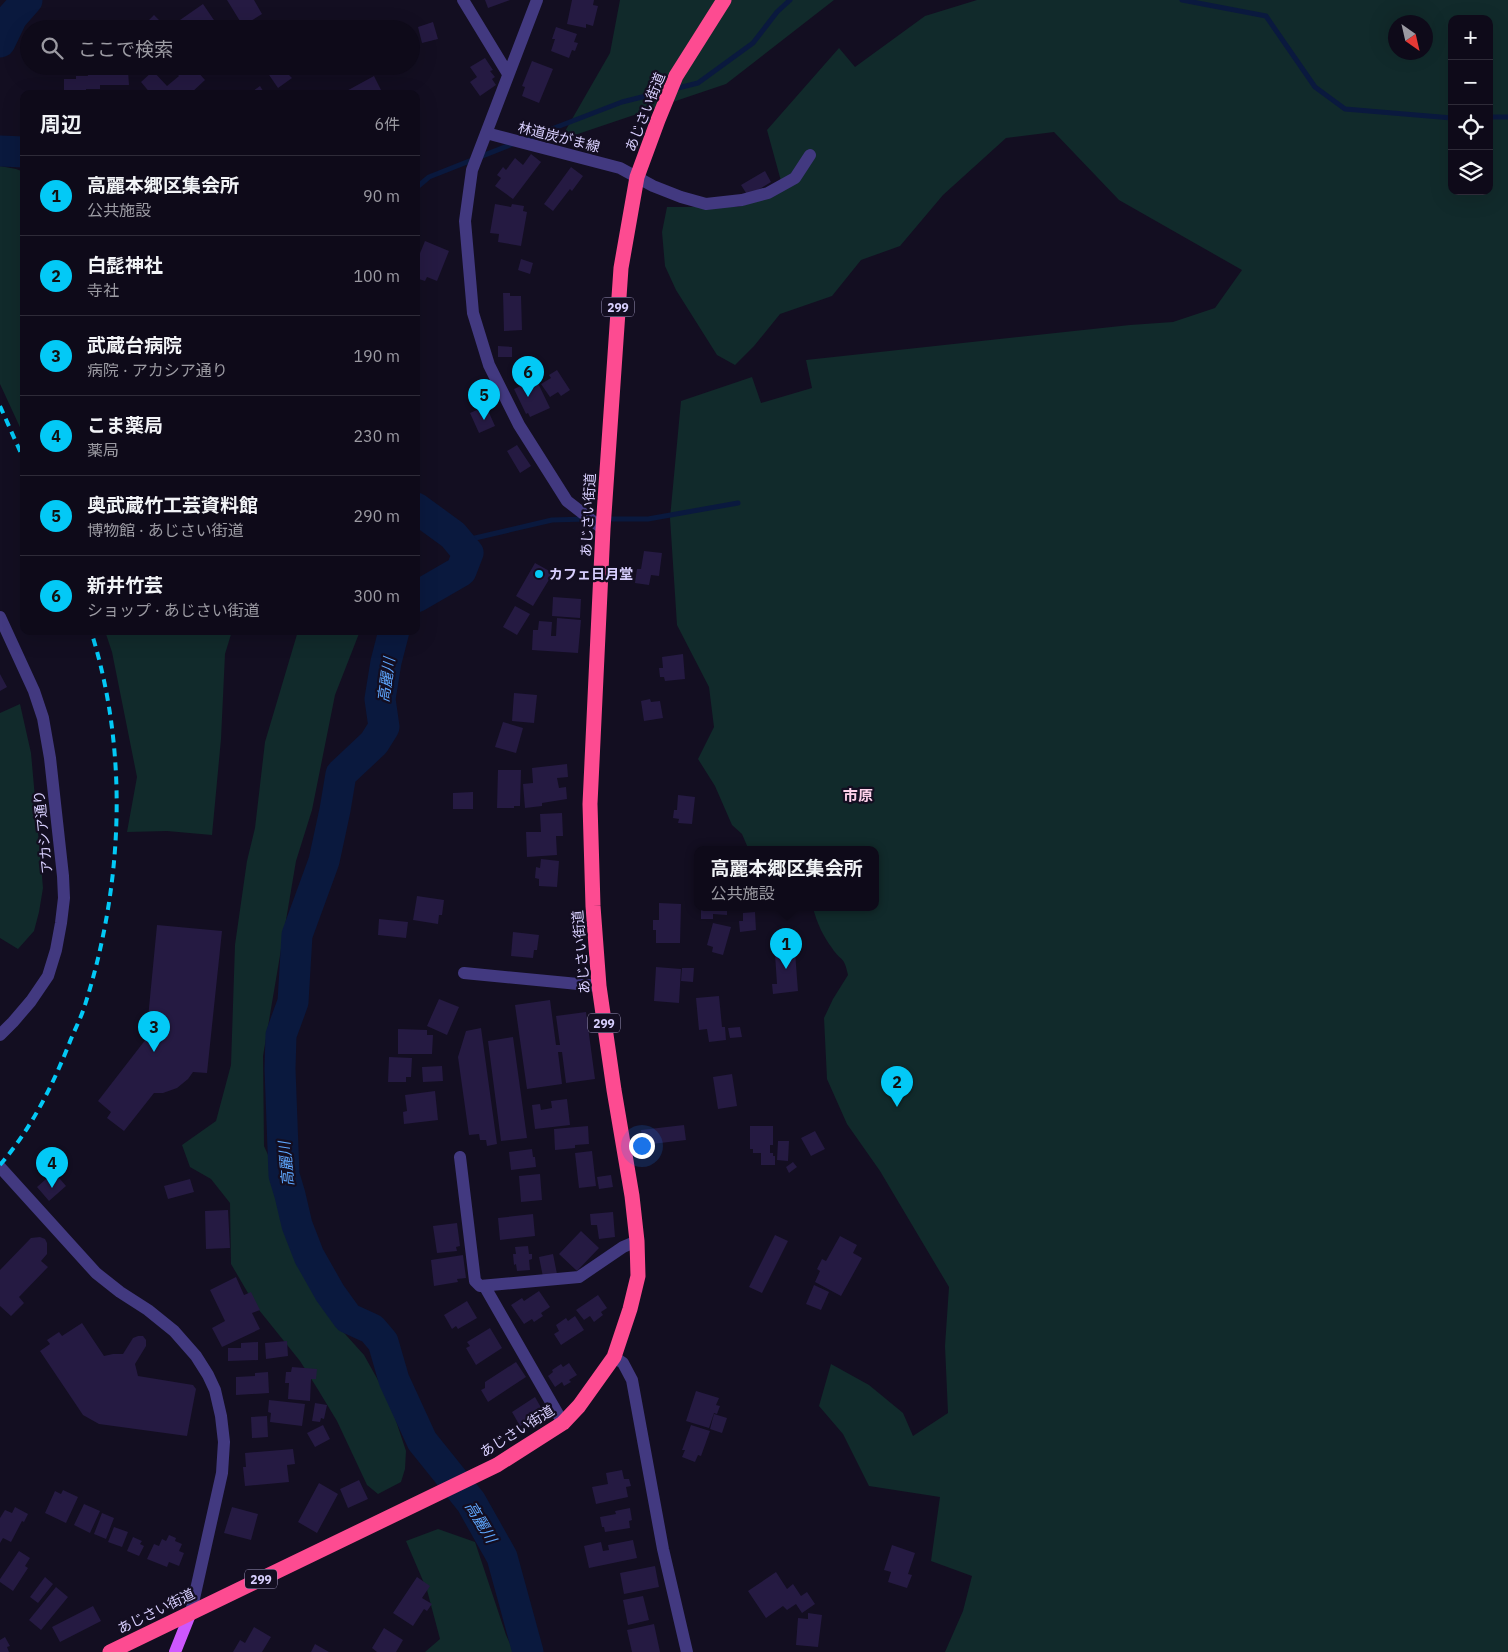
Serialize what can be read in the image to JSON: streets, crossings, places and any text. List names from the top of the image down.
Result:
{
  "streets": {
    "highway": ["あじさい街道", "299"],
    "street": ["林道炭がま線", "アカシア通り"]
  },
  "crossings": [
    ["あじさい街道", "林道炭がま線"]
  ],
  "districts": ["市原"],
  "water": ["高麗川"],
  "places": ["カフェ日月堂"],
  "north": "bottom right",
  "page": {
    "map_buttons": ["+", "−"],
    "search": "ここで検索",
    "heading": ["周辺", "6件"],
    "list": [
      {
        "mark": "1",
        "name": "高麗本郷区集会所",
        "note": "公共施設",
        "value": "90 m"
      },
      {
        "mark": "2",
        "name": "白髭神社",
        "note": "寺社",
        "value": "100 m"
      },
      {
        "mark": "3",
        "name": "武蔵台病院",
        "note": "病院 · アカシア通り",
        "value": "190 m"
      },
      {
        "mark": "4",
        "name": "こま薬局",
        "note": "薬局",
        "value": "230 m"
      },
      {
        "mark": "5",
        "name": "奥武蔵竹工芸資料館",
        "note": "博物館 · あじさい街道",
        "value": "290 m"
      },
      {
        "mark": "6",
        "name": "新井竹芸",
        "note": "ショップ · あじさい街道",
        "value": "300 m"
      }
    ],
    "pins": [
      "6",
      "5",
      "1",
      "3",
      "2",
      "4"
    ],
    "popup": ["高麗本郷区集会所", "公共施設"]
  }
}
